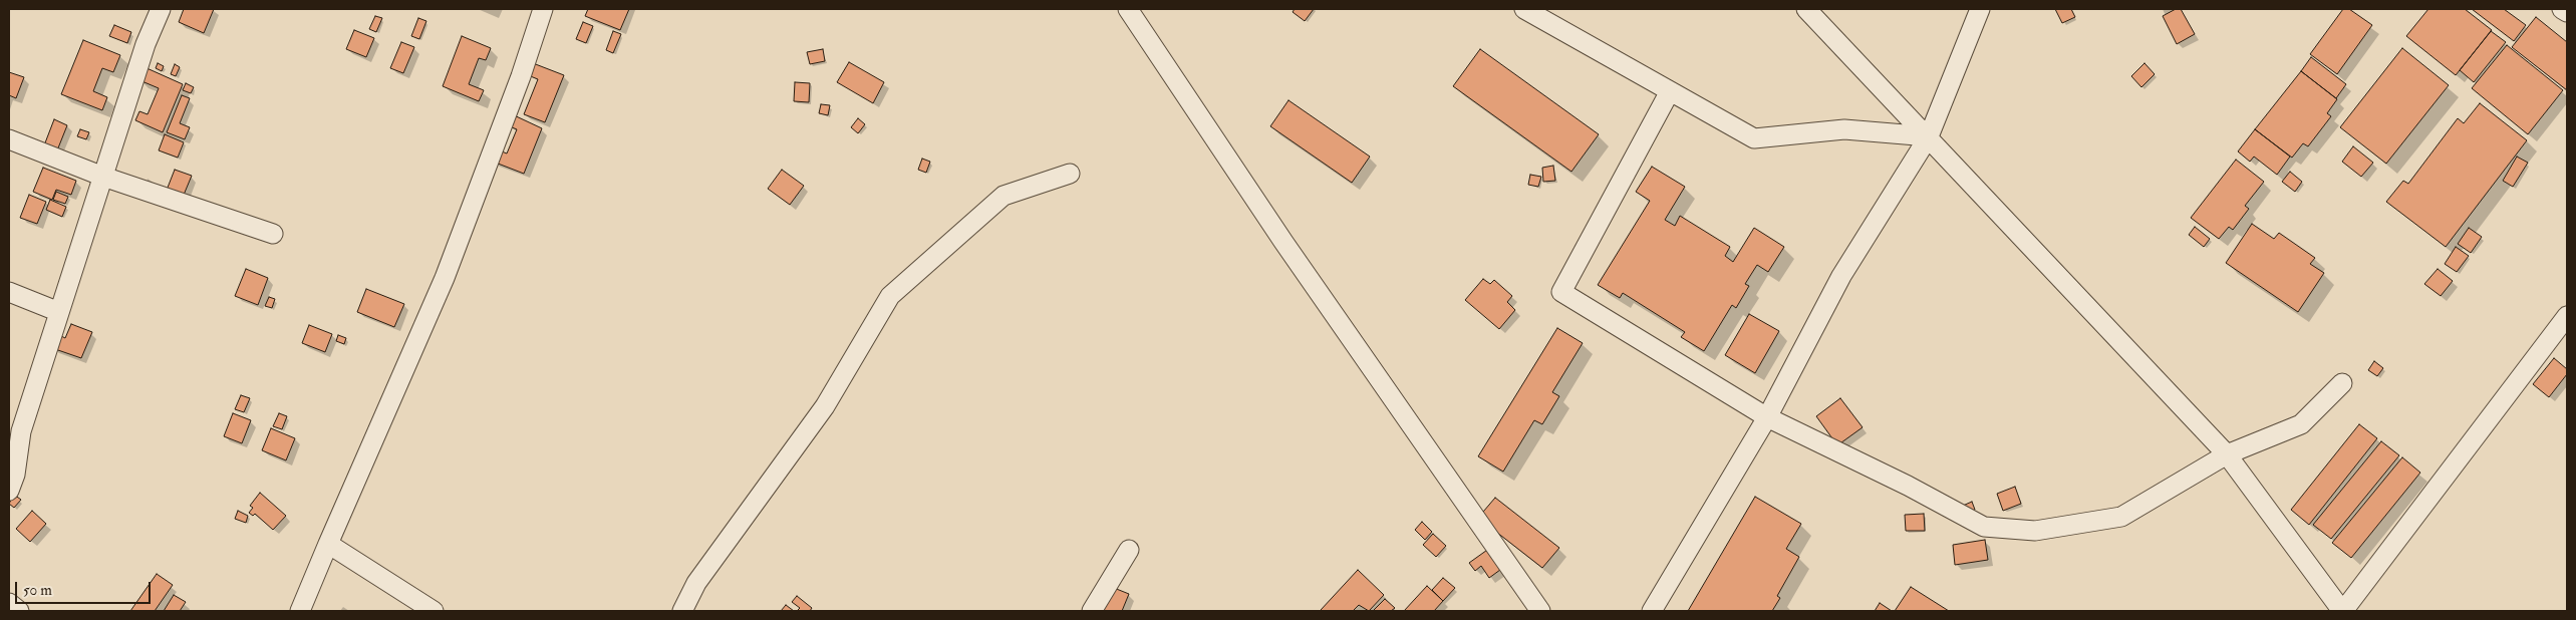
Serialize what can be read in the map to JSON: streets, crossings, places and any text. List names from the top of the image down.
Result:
{
  "scale_bar": "50 m"
}
